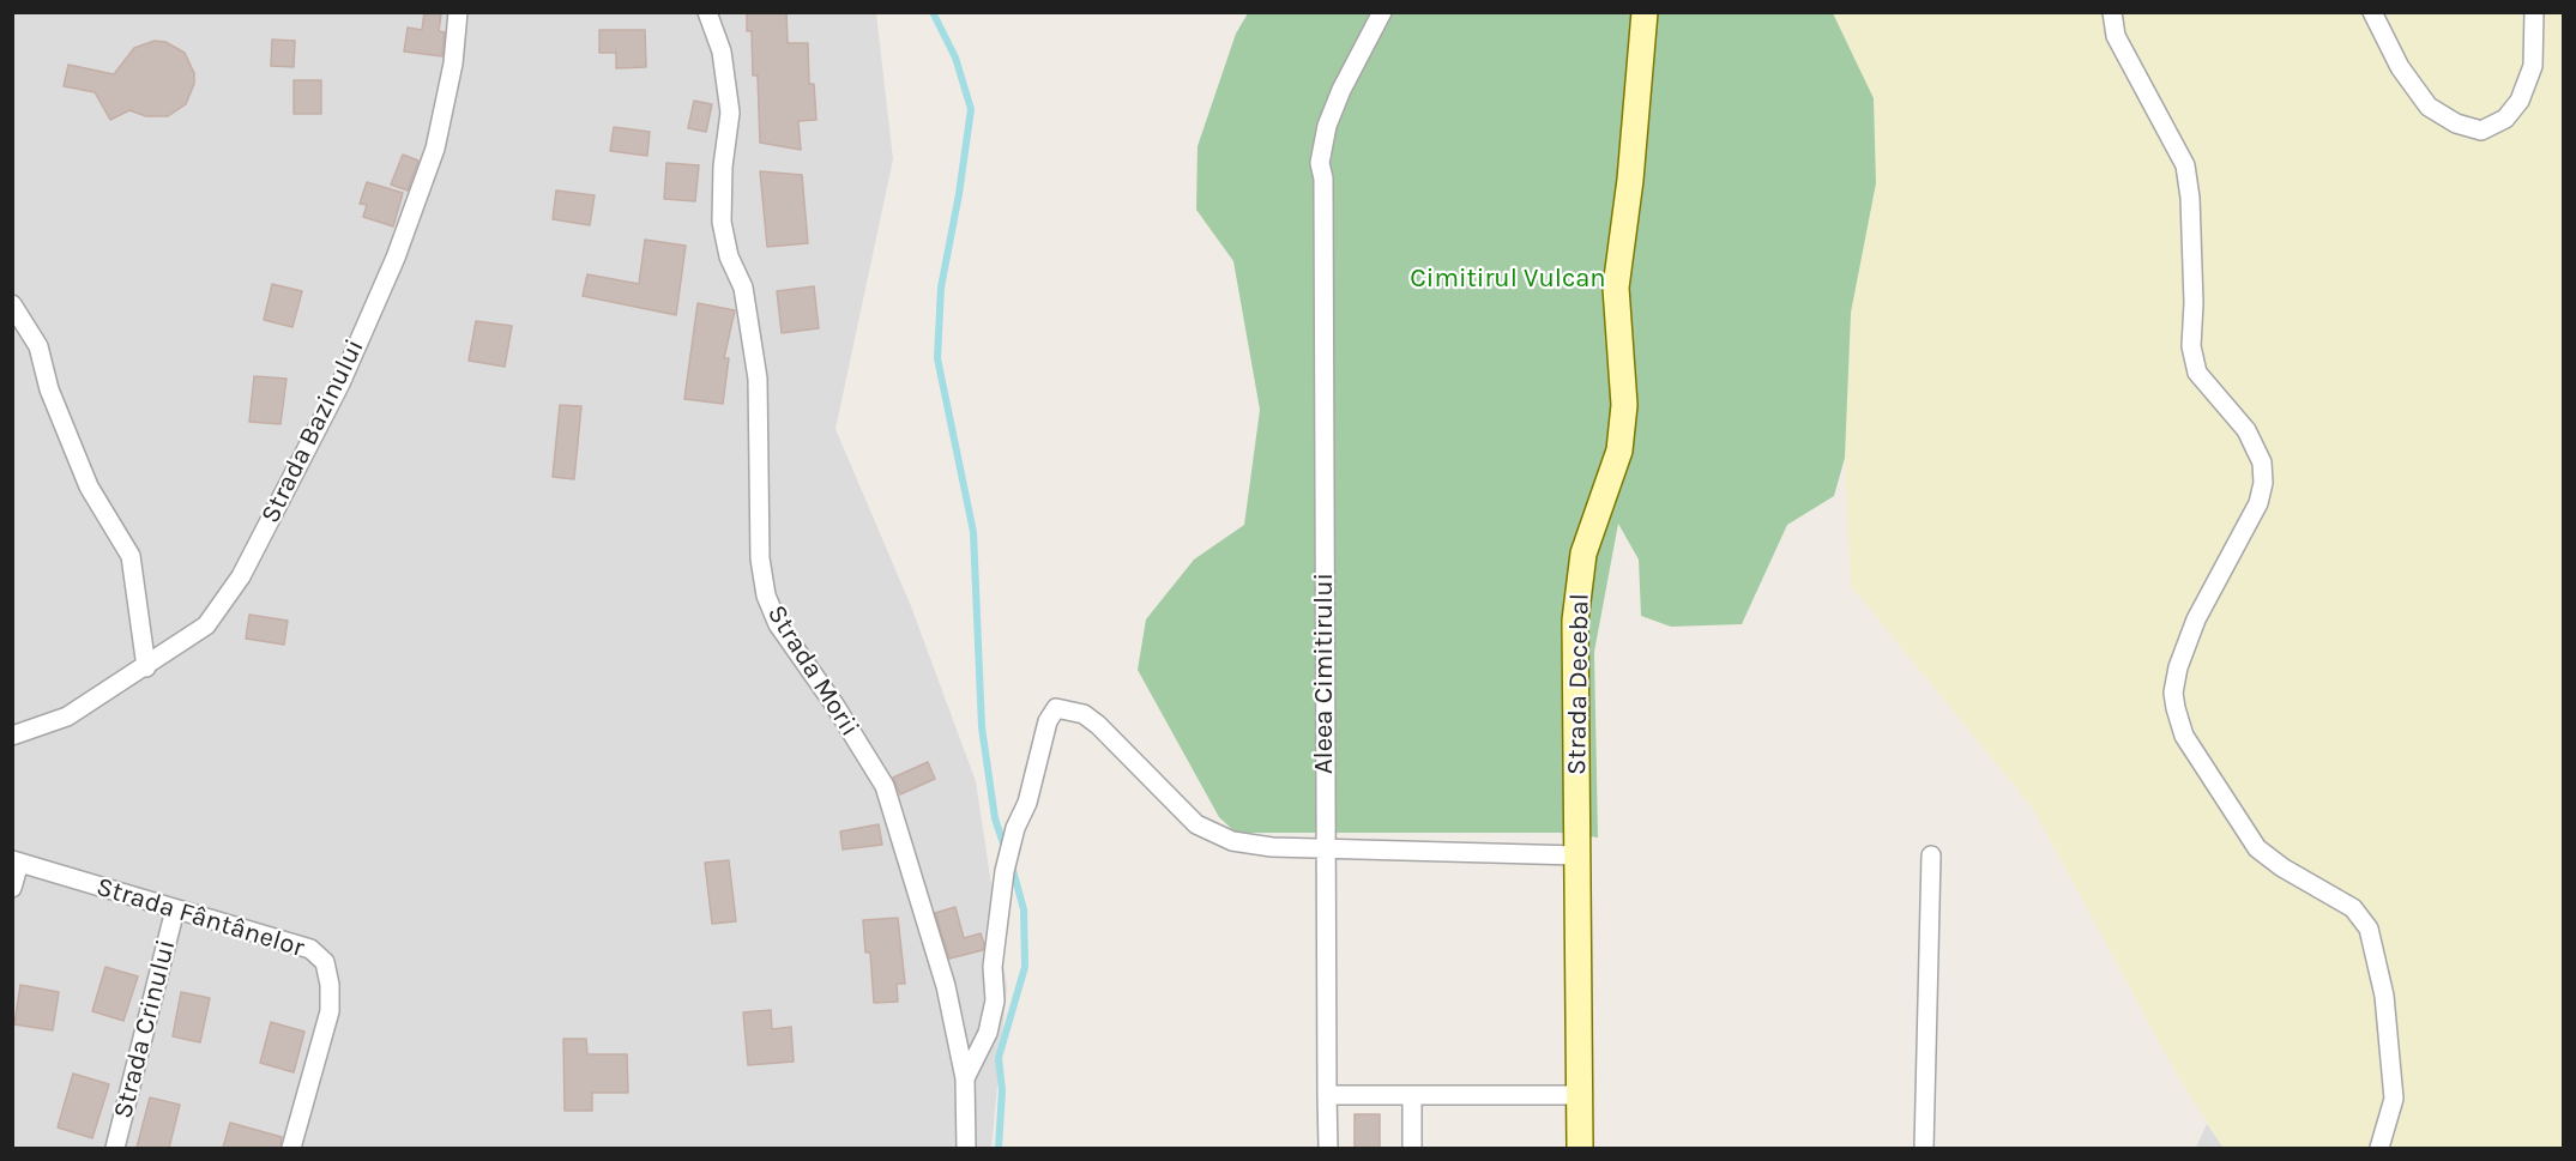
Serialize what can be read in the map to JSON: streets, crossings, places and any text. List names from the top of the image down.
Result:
{
  "streets": {
    "street": [
      "Strada Bazinului",
      "Strada Morii",
      "Aleea Cimitirului",
      "Strada Decebal",
      "Strada Fântânelor",
      "Strada Crinului"
    ]
  },
  "crossings": [
    ["Strada Fântânelor", "Strada Crinului"]
  ],
  "parks": ["Cimitirul Vulcan"]
}
